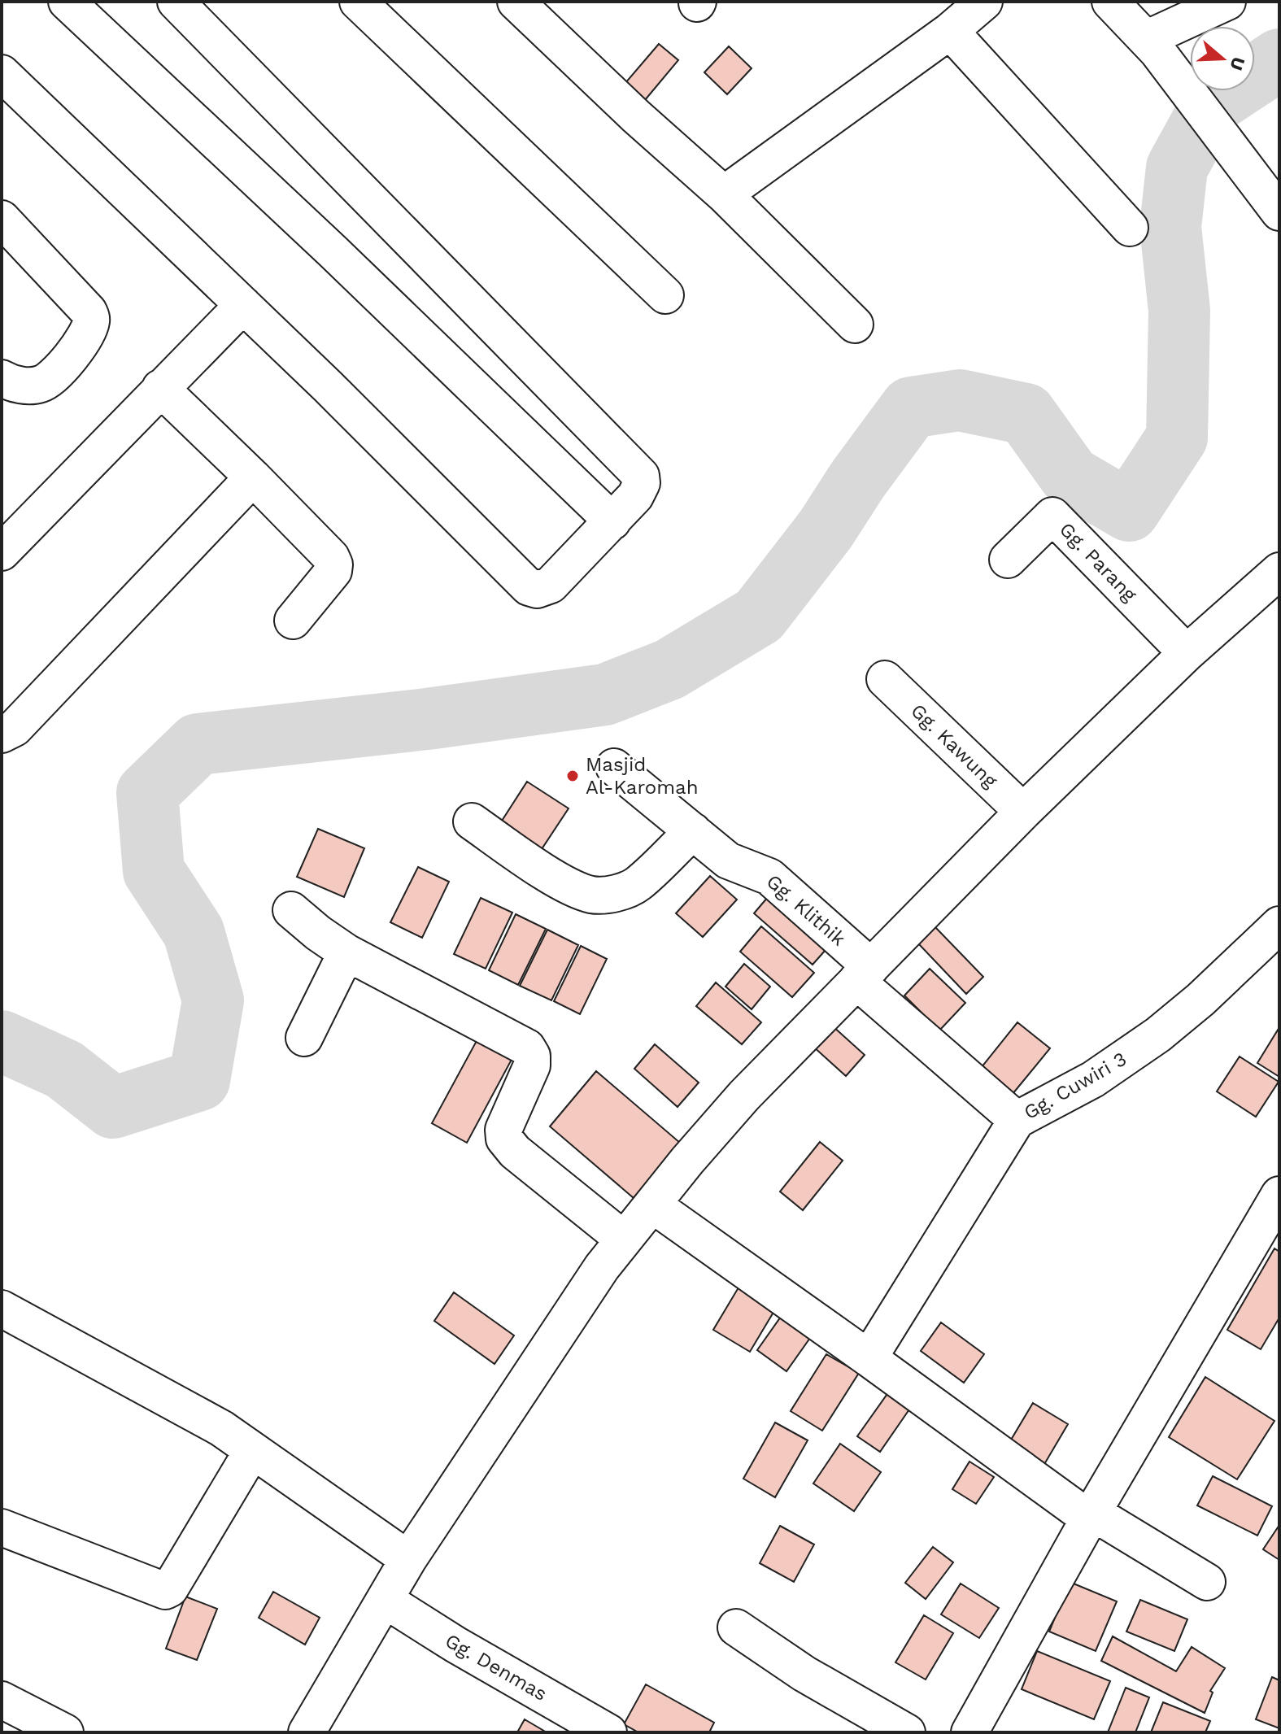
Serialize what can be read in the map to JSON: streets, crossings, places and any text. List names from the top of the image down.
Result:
{
  "streets": {
    "street": [
      "Gg. Parang",
      "Gg. Kawung",
      "Gg. Klithik",
      "Gg. Cuwiri 3",
      "Gg. Denmas"
    ]
  },
  "crossings": [
    ["Gg. Klithik", "Gg. Cuwiri 3"]
  ],
  "places": ["Masjid Al-Karomah"],
  "north": "right"
}
